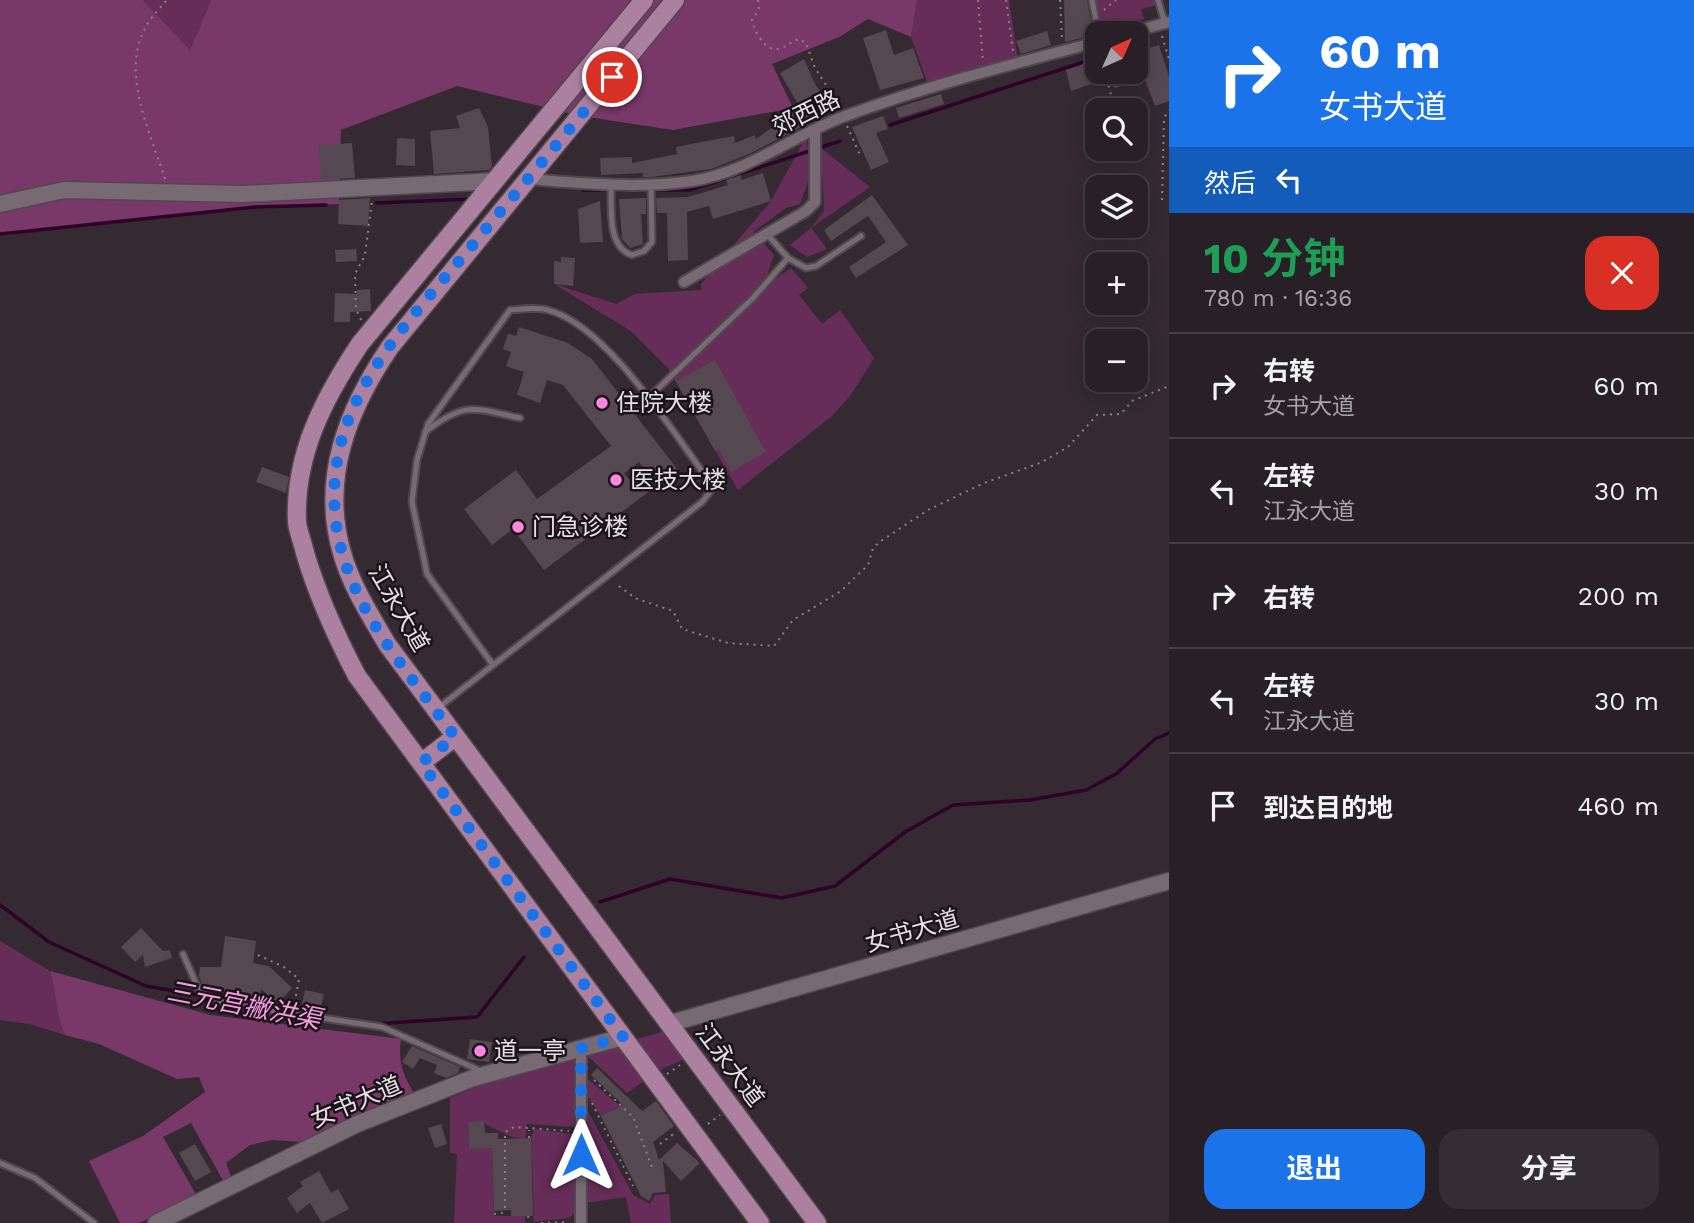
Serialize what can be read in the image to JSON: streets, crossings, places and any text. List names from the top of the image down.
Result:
{
  "streets": {
    "main road": ["江永大道", "女书大道"],
    "street": ["郊西路"]
  },
  "crossings": [
    ["郊西路", "江永大道"],
    ["江永大道", "女书大道"]
  ],
  "water": ["三元宫撇洪渠"],
  "places": [
    "住院大楼",
    "医技大楼",
    "门急诊楼",
    "道一亭"
  ],
  "north": "top right",
  "page": {
    "turn": ["60 m", "女书大道"],
    "map_buttons": ["+", "−"],
    "then": "然后",
    "heading": ["10 分钟", "780 m · 16:36"],
    "list": [
      {
        "name": "右转",
        "note": "女书大道",
        "value": "60 m"
      },
      {
        "name": "左转",
        "note": "江永大道",
        "value": "30 m"
      },
      {
        "name": "右转",
        "value": "200 m"
      },
      {
        "name": "左转",
        "note": "江永大道",
        "value": "30 m"
      },
      {
        "name": "到达目的地",
        "value": "460 m"
      }
    ],
    "buttons": ["退出", "分享"]
  }
}
